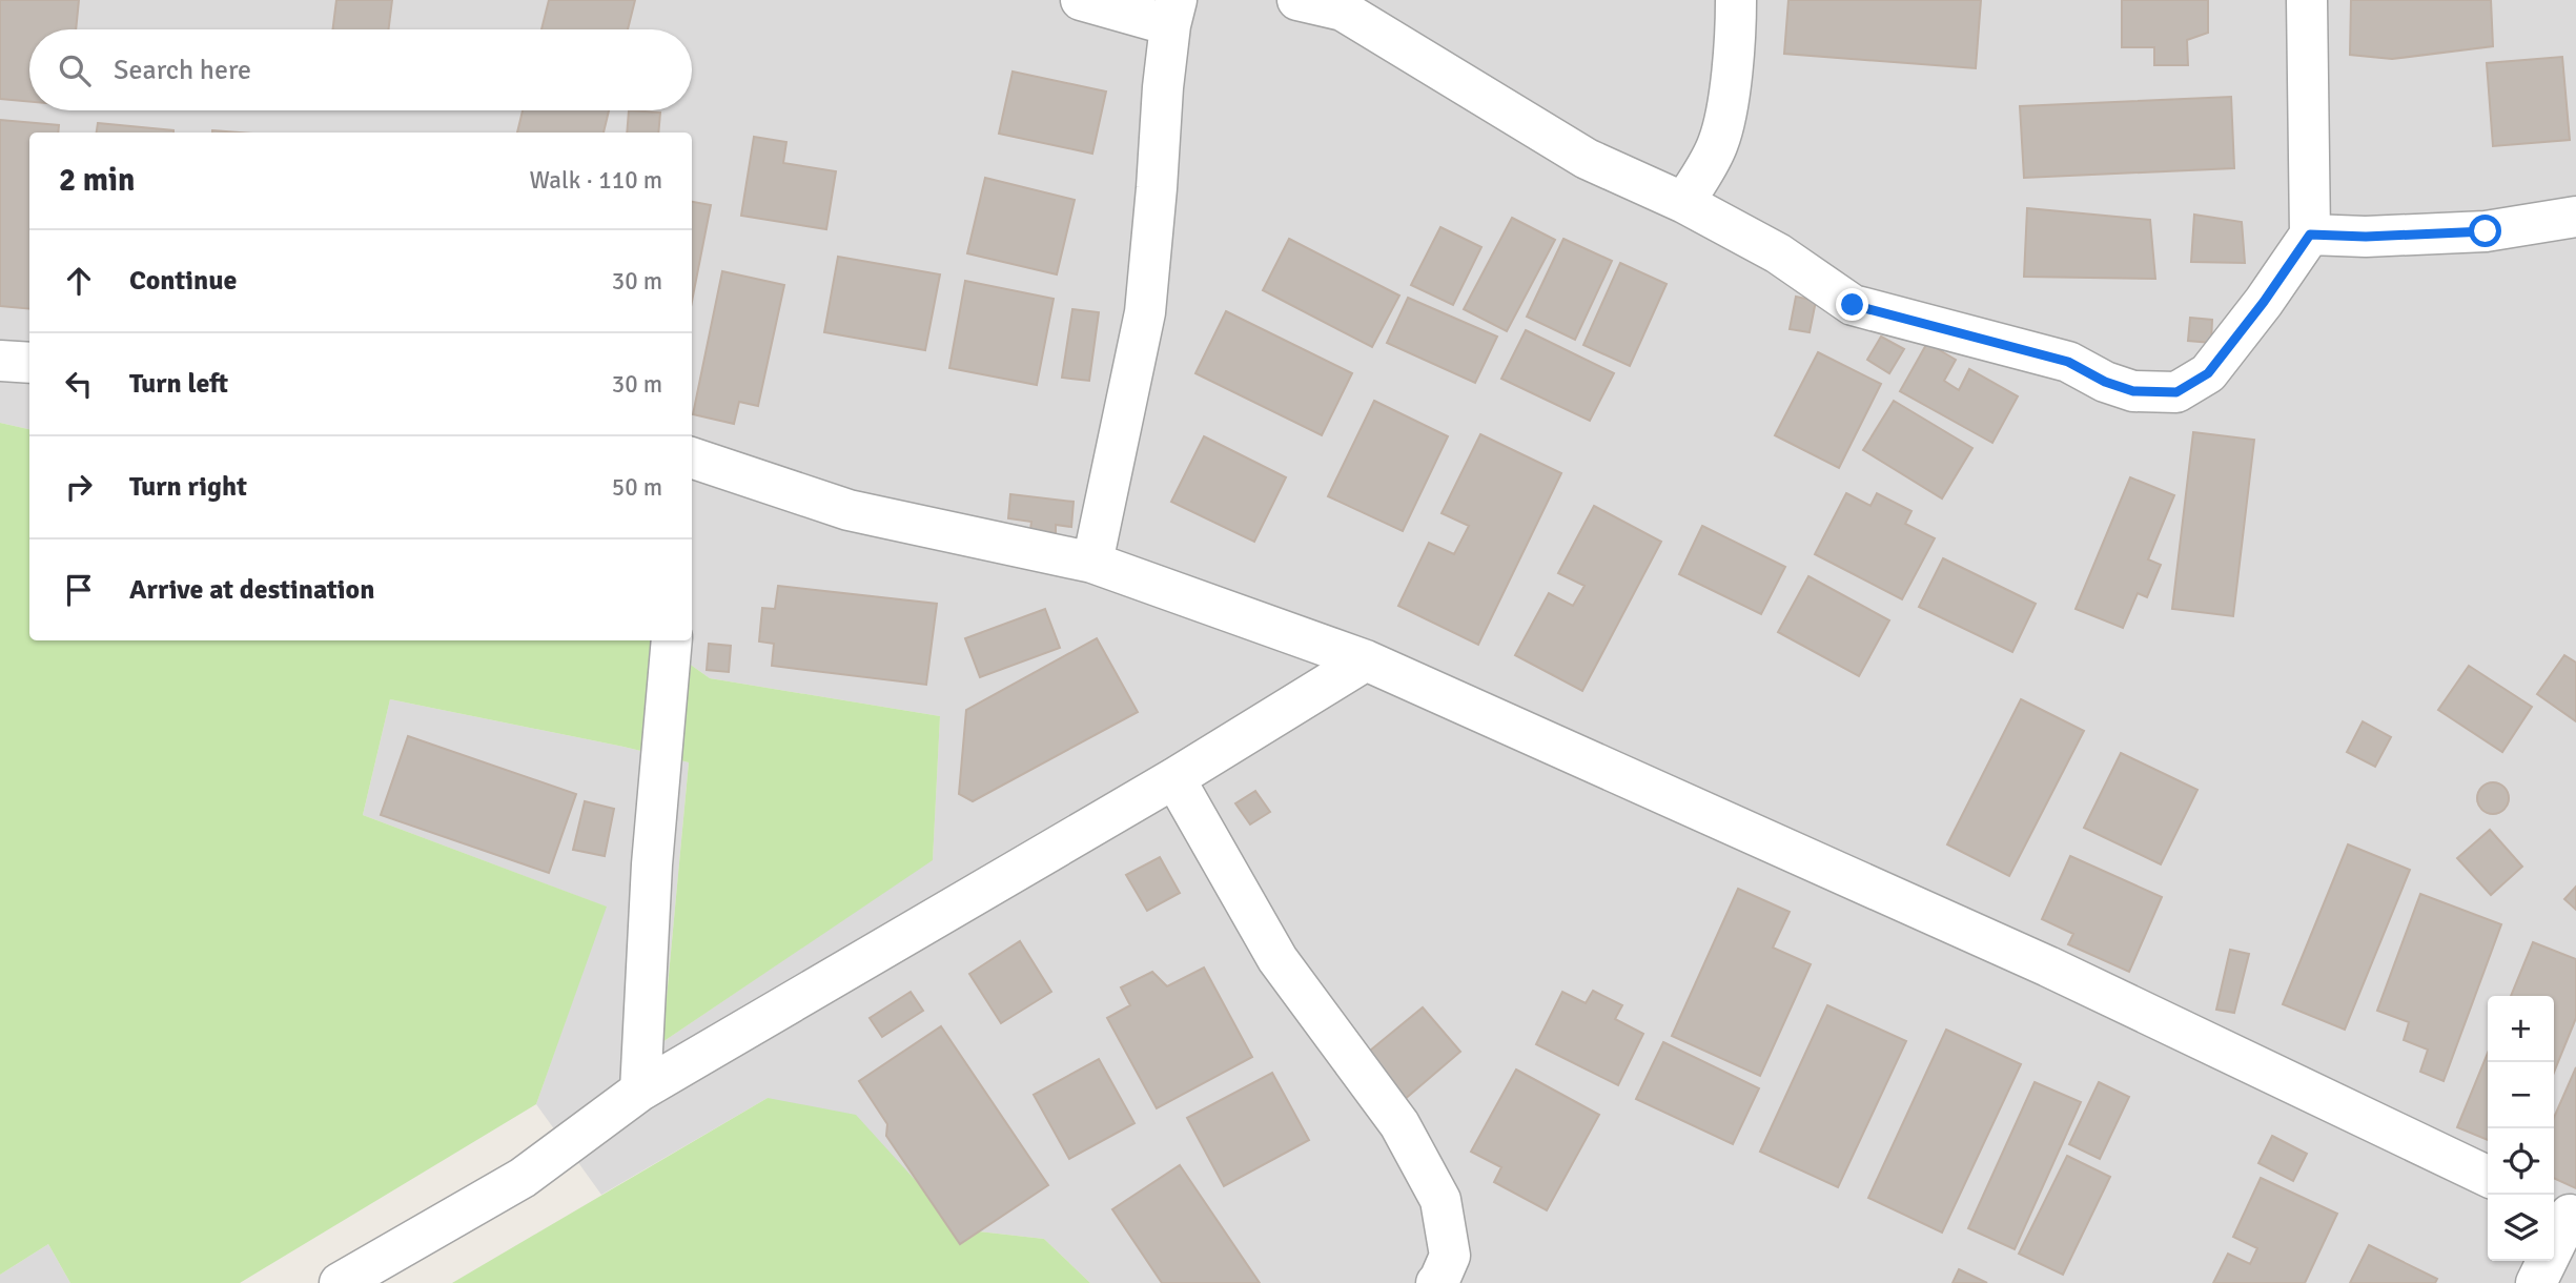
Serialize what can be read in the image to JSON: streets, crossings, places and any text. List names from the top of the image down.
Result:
{
  "page": {
    "search": "Search here",
    "heading": ["2 min", "Walk · 110 m"],
    "list": [
      ["Continue", "30 m"],
      ["Turn left", "30 m"],
      ["Turn right", "50 m"],
      "Arrive at destination"
    ],
    "map_buttons": ["+", "−"]
  }
}
